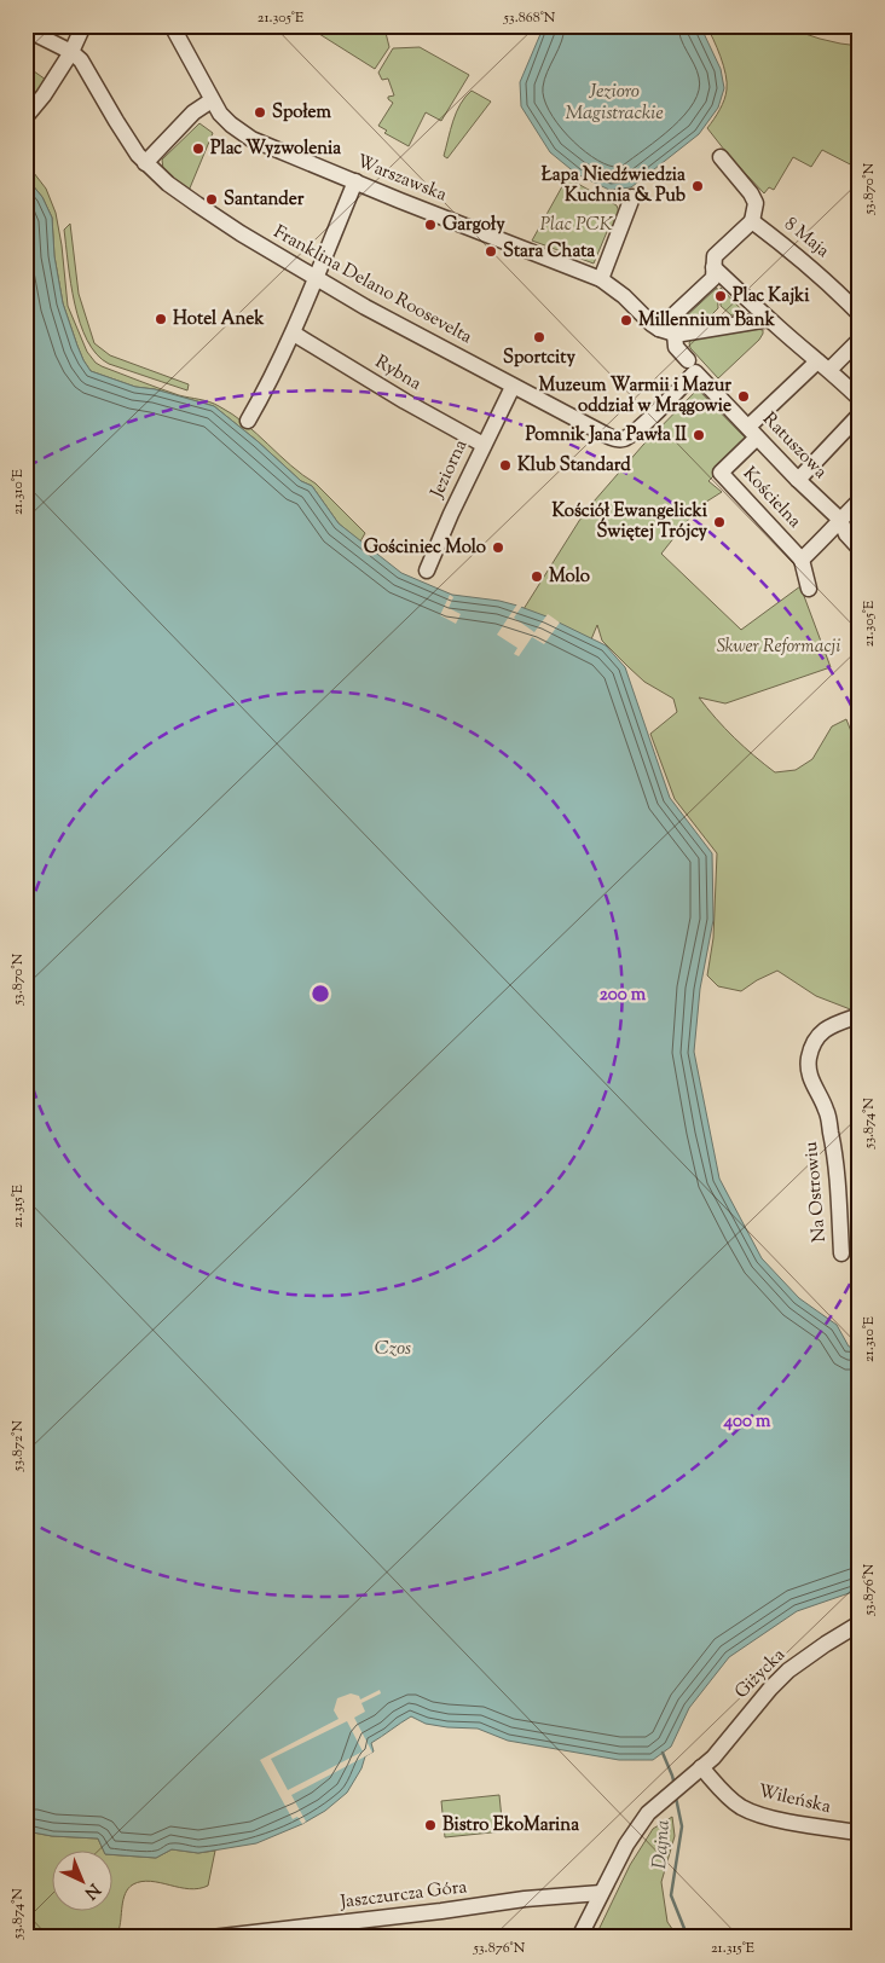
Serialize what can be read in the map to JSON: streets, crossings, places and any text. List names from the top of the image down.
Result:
{
  "streets": {
    "street": [
      "Warszawska",
      "8 Maja",
      "Franklina Delano Roosevelta",
      "Rybna",
      "Ratuszowa",
      "Jeziorna",
      "Kościelna",
      "Na Ostrowiu",
      "Giżycka",
      "Wileńska",
      "Jaszczurcza Góra"
    ]
  },
  "crossings": [
    ["Warszawska", "Ratuszowa"],
    ["Franklina Delano Roosevelta", "Ratuszowa"],
    ["Franklina Delano Roosevelta", "Jeziorna"],
    ["Rybna", "Jeziorna"],
    ["Ratuszowa", "Kościelna"],
    ["Giżycka", "Wileńska"],
    ["Giżycka", "Jaszczurcza Góra"]
  ],
  "water": ["Jezioro Magistrackie", "Czos", "Dajna"],
  "parks": ["Plac PCK", "Skwer Reformacji"],
  "places": [
    "Społem",
    "Plac Wyzwolenia",
    "Łapa Niedźwiedzia Kuchnia & Pub",
    "Santander",
    "Gargoły",
    "Stara Chata",
    "Plac Kajki",
    "Hotel Anek",
    "Millennium Bank",
    "Sportcity",
    "Muzeum Warmii i Mazur oddział w Mrągowie",
    "Pomnik Jana Pawła II",
    "Klub Standard",
    "Kościół Ewangelicki Świętej Trójcy",
    "Gościniec Molo",
    "Molo",
    "Bistro EkoMarina"
  ],
  "north": "bottom right",
  "coordinates": [
    "21.305°E",
    "53.868°N",
    "53.870°N",
    "21.310°E",
    "53.874°N",
    "21.315°E",
    "53.872°N",
    "53.876°N"
  ],
  "rings": ["200 m", "400 m"]
}
